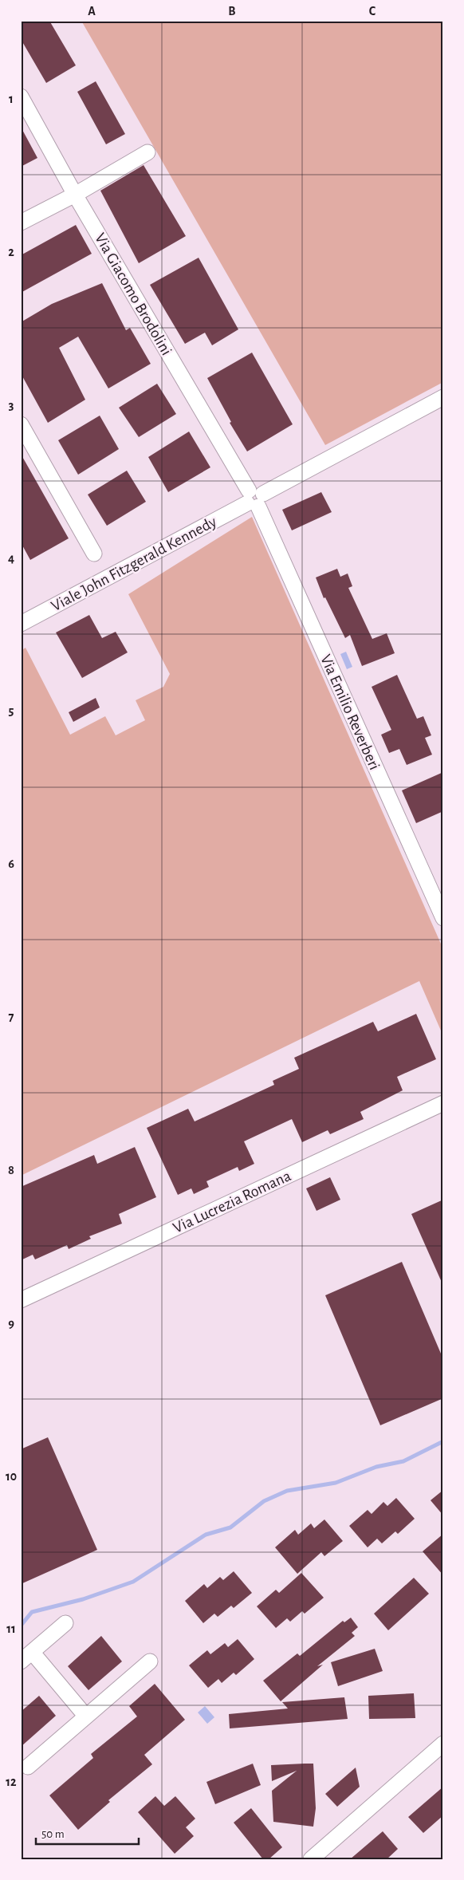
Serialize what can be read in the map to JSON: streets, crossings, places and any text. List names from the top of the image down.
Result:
{
  "streets": {
    "street": [
      "Via Giacomo Brodolini",
      "Viale John Fitzgerald Kennedy",
      "Via Emilio Reverberi",
      "Via Lucrezia Romana"
    ]
  },
  "crossings": [
    ["Via Giacomo Brodolini", "Viale John Fitzgerald Kennedy"],
    ["Via Giacomo Brodolini", "Via Emilio Reverberi"],
    ["Viale John Fitzgerald Kennedy", "Via Emilio Reverberi"]
  ],
  "scale_bar": "50 m",
  "grid": {
    "columns": ["A", "B", "C"],
    "rows": [
      "1",
      "2",
      "3",
      "4",
      "5",
      "6",
      "7",
      "8",
      "9",
      "10",
      "11",
      "12"
    ]
  }
}
